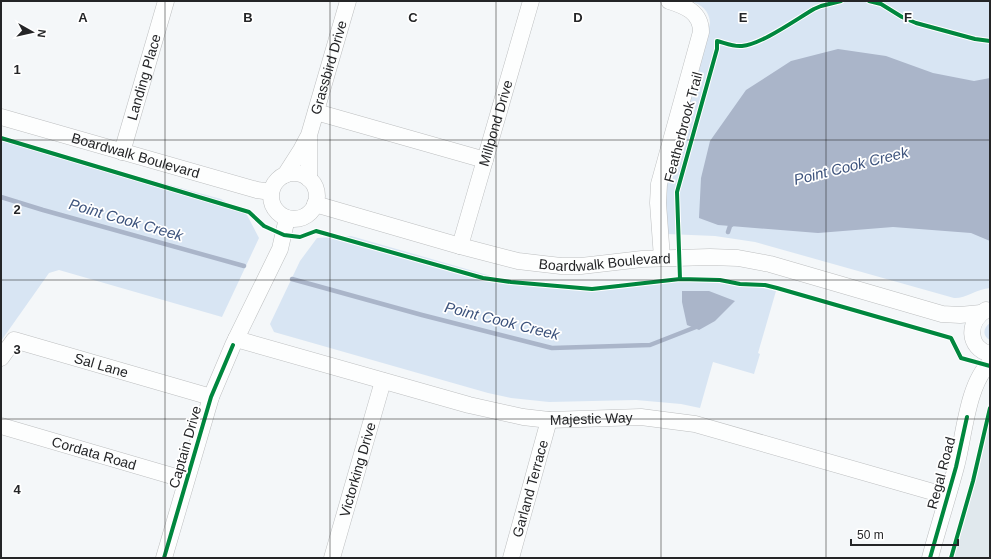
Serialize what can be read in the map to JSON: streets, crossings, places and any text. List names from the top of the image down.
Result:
{
  "streets": {
    "street": [
      "Grassbird Drive",
      "Landing Place",
      "Millpond Drive",
      "Boardwalk Boulevard",
      "Sal Lane",
      "Majestic Way",
      "Captain Drive",
      "Cordata Road",
      "Victorking Drive",
      "Regal Road",
      "Garland Terrace"
    ],
    "cycle path": ["Featherbrook Trail"]
  },
  "crossings": [
    ["Grassbird Drive", "Boardwalk Boulevard"],
    ["Grassbird Drive", "Captain Drive"],
    ["Landing Place", "Boardwalk Boulevard"],
    ["Millpond Drive", "Boardwalk Boulevard"],
    ["Boardwalk Boulevard", "Captain Drive"],
    ["Boardwalk Boulevard", "Regal Road"],
    ["Sal Lane", "Captain Drive"],
    ["Majestic Way", "Captain Drive"],
    ["Majestic Way", "Victorking Drive"],
    ["Majestic Way", "Regal Road"],
    ["Majestic Way", "Garland Terrace"],
    ["Captain Drive", "Cordata Road"]
  ],
  "water": ["Point Cook Creek"],
  "scale_bar": "50 m",
  "north": "right",
  "grid": {
    "columns": [
      "A",
      "B",
      "C",
      "D",
      "E",
      "F"
    ],
    "rows": [
      "1",
      "2",
      "3",
      "4"
    ]
  }
}
